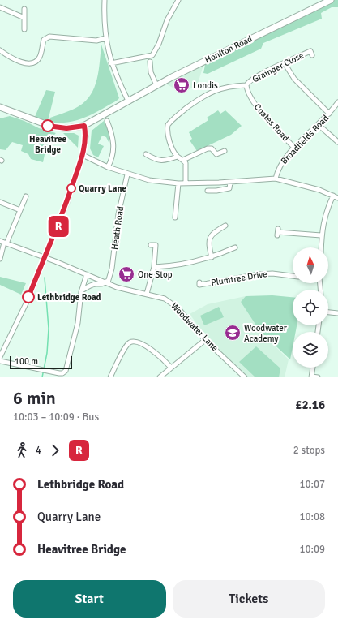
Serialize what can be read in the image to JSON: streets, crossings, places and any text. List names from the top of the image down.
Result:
{
  "streets": {
    "main road": ["Honiton Road"],
    "street": [
      "Grainger Close",
      "Coates Road",
      "Broadfields Road",
      "Heath Road",
      "Plumtree Drive",
      "Woodwater Lane"
    ]
  },
  "crossings": [
    ["Grainger Close", "Coates Road"],
    ["Coates Road", "Broadfields Road"],
    ["Heath Road", "Woodwater Lane"]
  ],
  "places": {
    "supermarket": ["Londis", "One Stop"],
    "other": ["Heavitree Bridge", "Quarry Lane", "Lethbridge Road"],
    "school or university": ["Woodwater Academy"]
  },
  "lines": ["bus line R"],
  "scale_bar": "100 m",
  "north": "top",
  "page": {
    "on_map": "R",
    "scale": "100 m",
    "heading": ["6 min", "10:03 – 10:09 · Bus", "£2.16"],
    "legs": ["4", "R", "2 stops"],
    "list": [
      {
        "name": "Lethbridge Road",
        "value": "10:07"
      },
      {
        "name": "Quarry Lane",
        "value": "10:08"
      },
      {
        "name": "Heavitree Bridge",
        "value": "10:09"
      }
    ],
    "buttons": ["Start", "Tickets"]
  }
}
